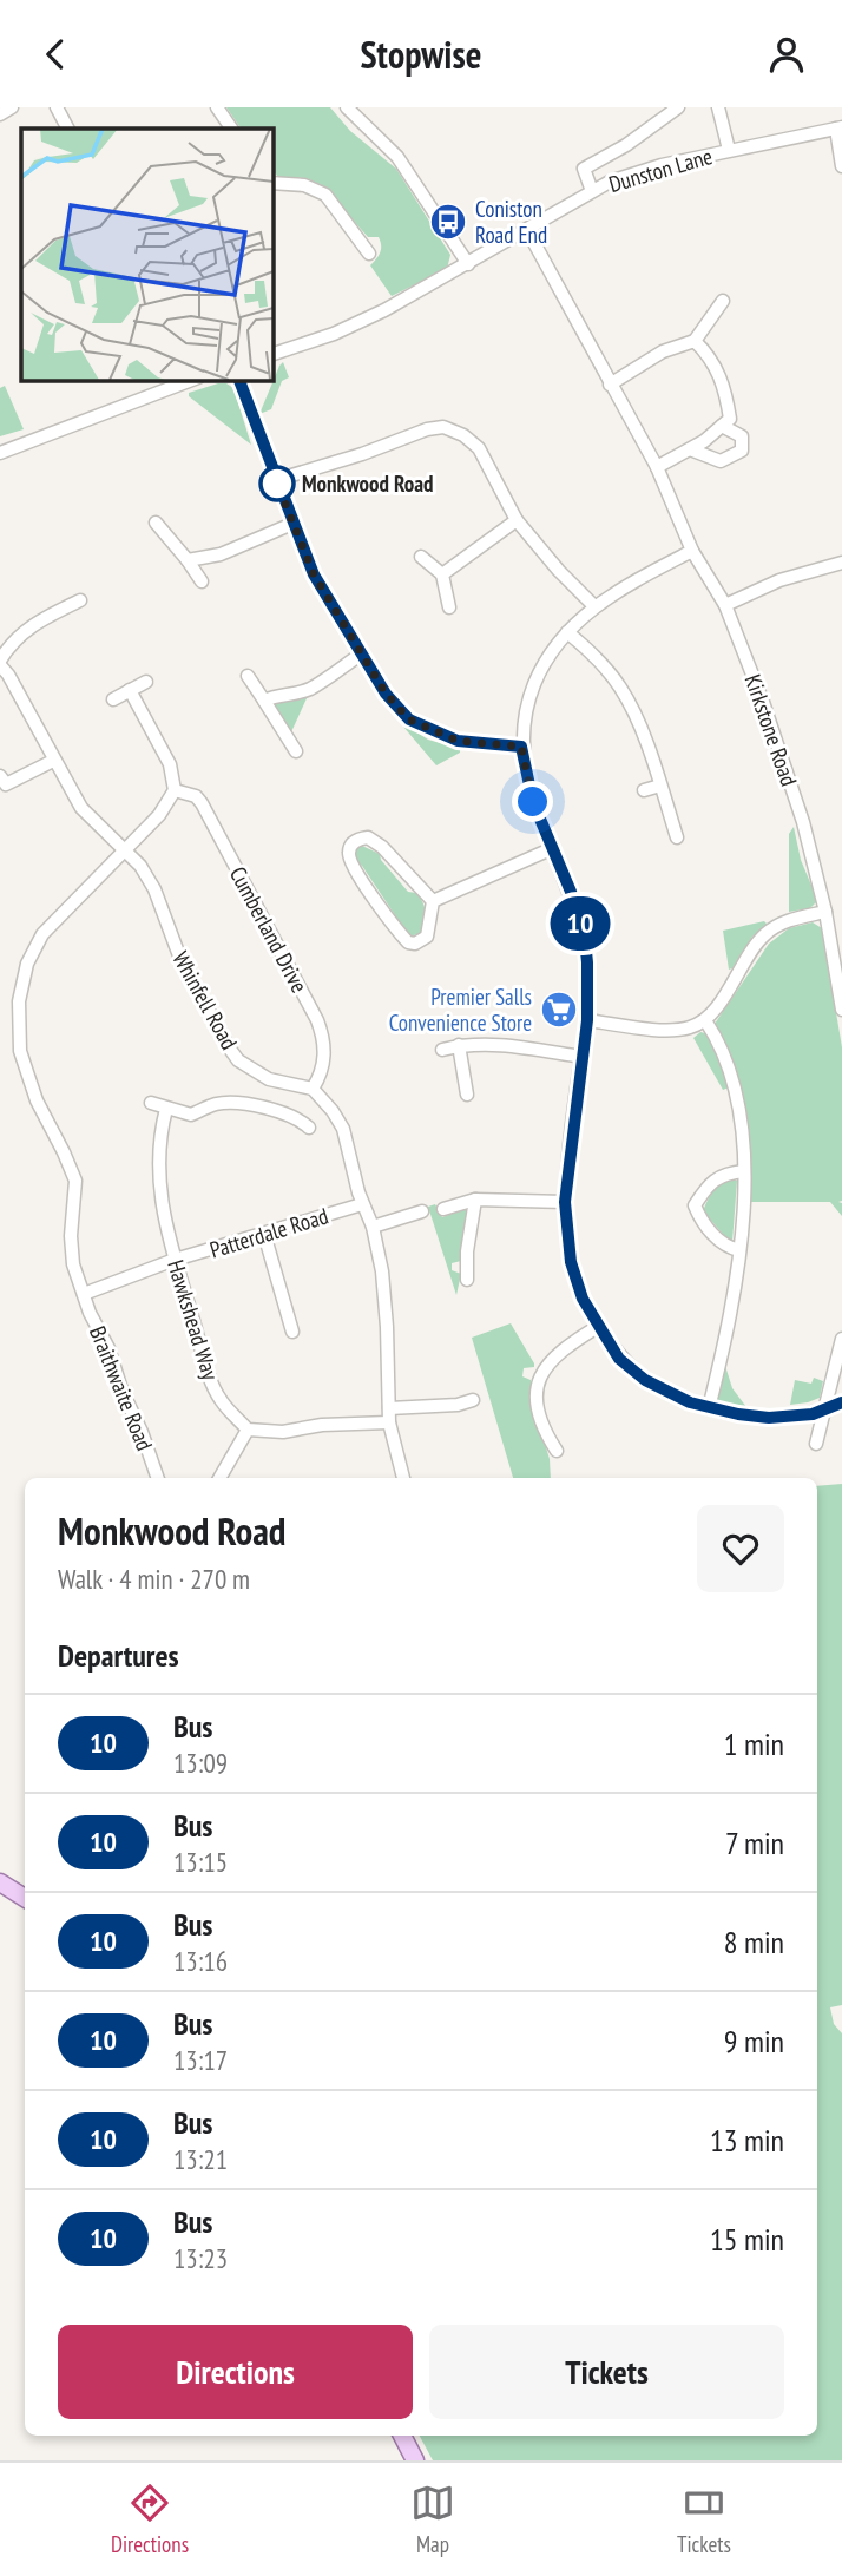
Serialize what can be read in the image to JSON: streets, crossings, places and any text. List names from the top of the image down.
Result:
{
  "streets": {
    "street": [
      "Dunston Lane",
      "Kirkstone Road",
      "Cumberland Drive",
      "Whinfell Road",
      "Patterdale Road",
      "Hawkshead Way",
      "Braithwaite Road"
    ]
  },
  "crossings": [
    ["Dunston Lane", "Kirkstone Road"],
    ["Cumberland Drive", "Whinfell Road"],
    ["Cumberland Drive", "Braithwaite Road"],
    ["Whinfell Road", "Braithwaite Road"],
    ["Patterdale Road", "Hawkshead Way"],
    ["Patterdale Road", "Braithwaite Road"]
  ],
  "places": {
    "bus stop": ["Coniston Road End"],
    "other": ["Monkwood Road"],
    "supermarket": ["Premier Salls Convenience Store"]
  },
  "lines": ["bus line 10"],
  "page": {
    "header": "Stopwise",
    "on_map": "10",
    "heading": [
      ["Monkwood Road", "Walk · 4 min · 270 m"],
      "Departures"
    ],
    "list": [
      {
        "mark": "10",
        "name": "Bus",
        "note": "13:09",
        "value": "1 min"
      },
      {
        "mark": "10",
        "name": "Bus",
        "note": "13:15",
        "value": "7 min"
      },
      {
        "mark": "10",
        "name": "Bus",
        "note": "13:16",
        "value": "8 min"
      },
      {
        "mark": "10",
        "name": "Bus",
        "note": "13:17",
        "value": "9 min"
      },
      {
        "mark": "10",
        "name": "Bus",
        "note": "13:21",
        "value": "13 min"
      },
      {
        "mark": "10",
        "name": "Bus",
        "note": "13:23",
        "value": "15 min"
      }
    ],
    "buttons": ["Directions", "Tickets"],
    "tabs": ["Directions", "Map", "Tickets"]
  }
}
